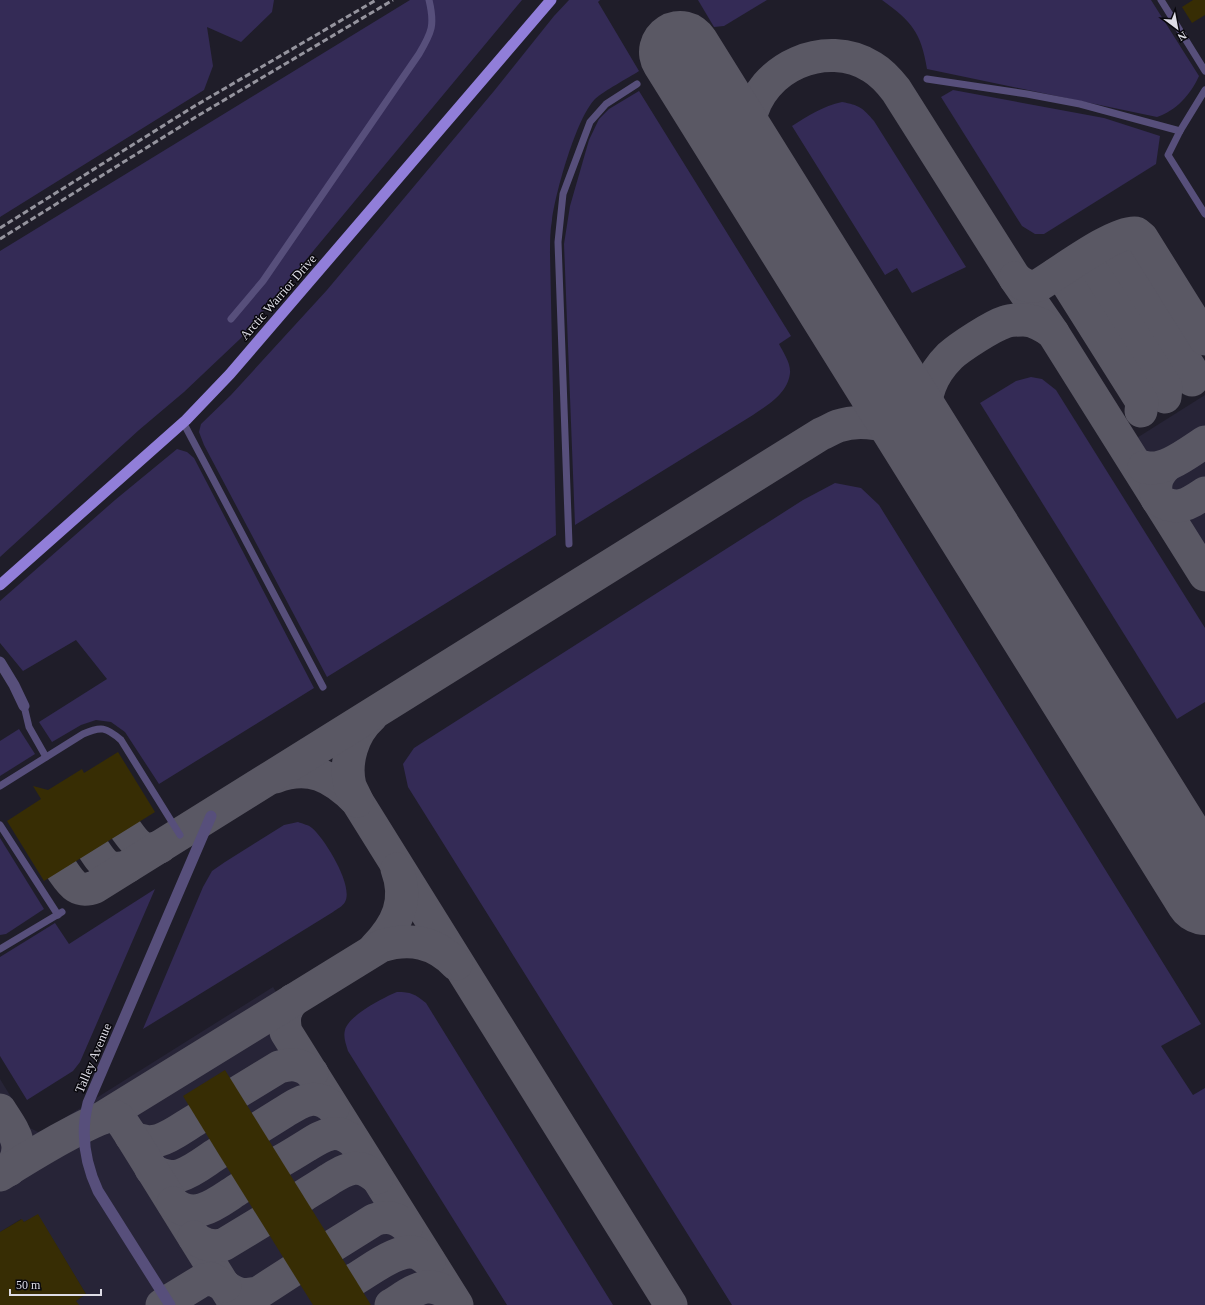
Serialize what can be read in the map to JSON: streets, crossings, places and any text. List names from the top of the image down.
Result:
{
  "streets": {
    "main road": ["Arctic Warrior Drive"],
    "street": ["Talley Avenue"]
  },
  "scale_bar": "50 m",
  "north": "bottom right"
}
